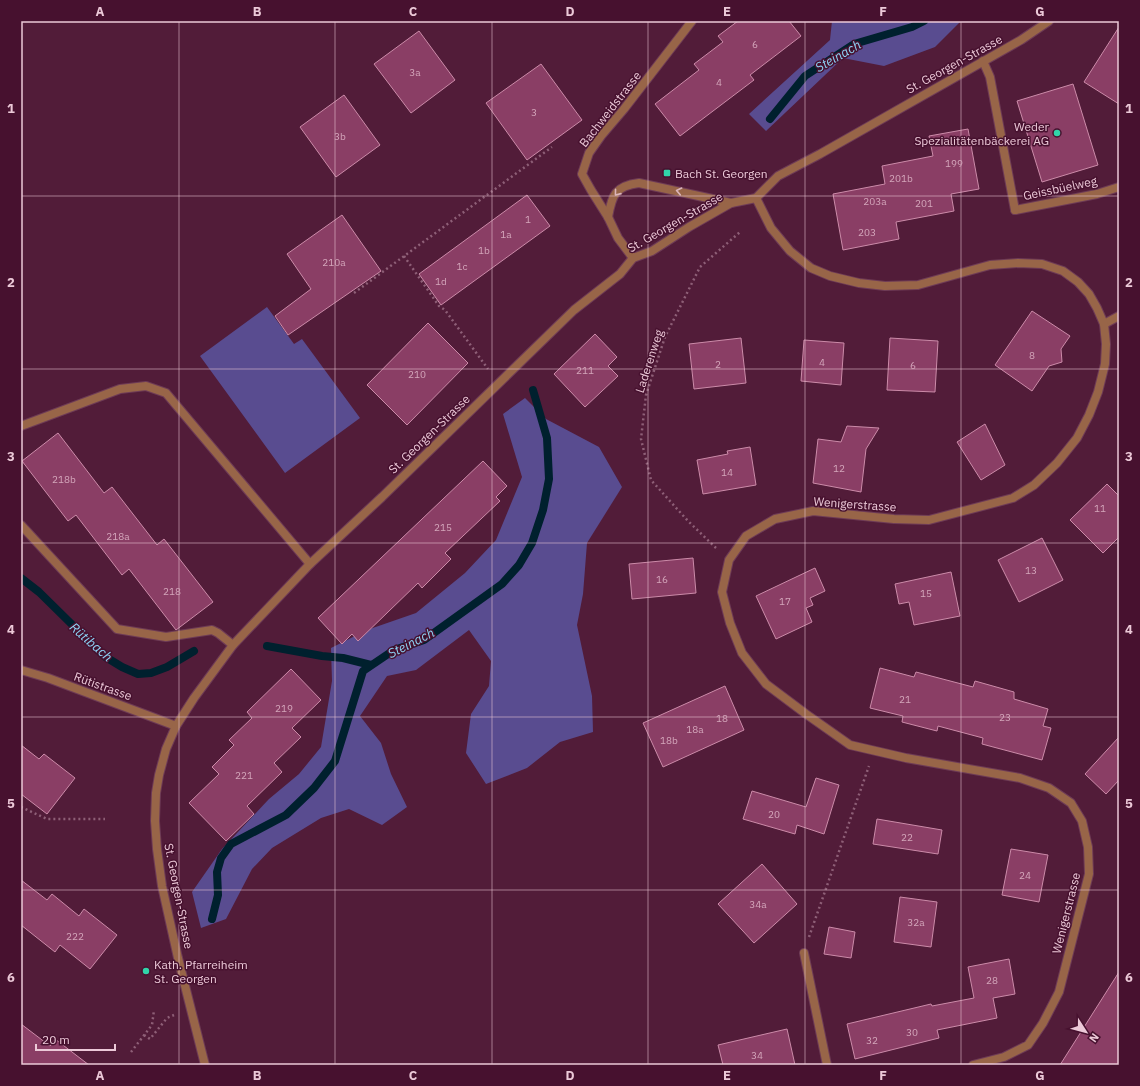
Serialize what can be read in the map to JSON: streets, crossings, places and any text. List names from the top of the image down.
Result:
{
  "streets": {
    "street": [
      "St. Georgen-Strasse",
      "Bachweidstrasse",
      "Geissbüelweg",
      "Wenigerstrasse",
      "Rütistrasse"
    ],
    "path": ["Laderenweg"]
  },
  "crossings": [
    ["St. Georgen-Strasse", "Bachweidstrasse"],
    ["St. Georgen-Strasse", "Geissbüelweg"],
    ["St. Georgen-Strasse", "Wenigerstrasse"],
    ["St. Georgen-Strasse", "Rütistrasse"],
    ["Laderenweg", "Wenigerstrasse"]
  ],
  "water": ["Steinach", "Rütibach"],
  "places": {
    "other": ["Weder Spezialitätenbäckerei AG", "Kath. Pfarreiheim St. Georgen"],
    "transit": ["Bach St. Georgen"]
  },
  "house_numbers": [
    "6",
    "3a",
    "4",
    "3",
    "3b",
    "199",
    "201b",
    "203a",
    "201",
    "1",
    "203",
    "1a",
    "1b",
    "210a",
    "1c",
    "1d",
    "8",
    "4",
    "2",
    "6",
    "211",
    "210",
    "12",
    "14",
    "218b",
    "11",
    "215",
    "218a",
    "13",
    "16",
    "218",
    "15",
    "17",
    "21",
    "219",
    "23",
    "18",
    "18a",
    "18b",
    "221",
    "20",
    "22",
    "24",
    "34a",
    "32a",
    "222",
    "28",
    "30",
    "32",
    "34"
  ],
  "scale_bar": "20 m",
  "north": "bottom right",
  "grid": {
    "columns": [
      "A",
      "B",
      "C",
      "D",
      "E",
      "F",
      "G"
    ],
    "rows": [
      "1",
      "2",
      "3",
      "4",
      "5",
      "6"
    ]
  }
}
